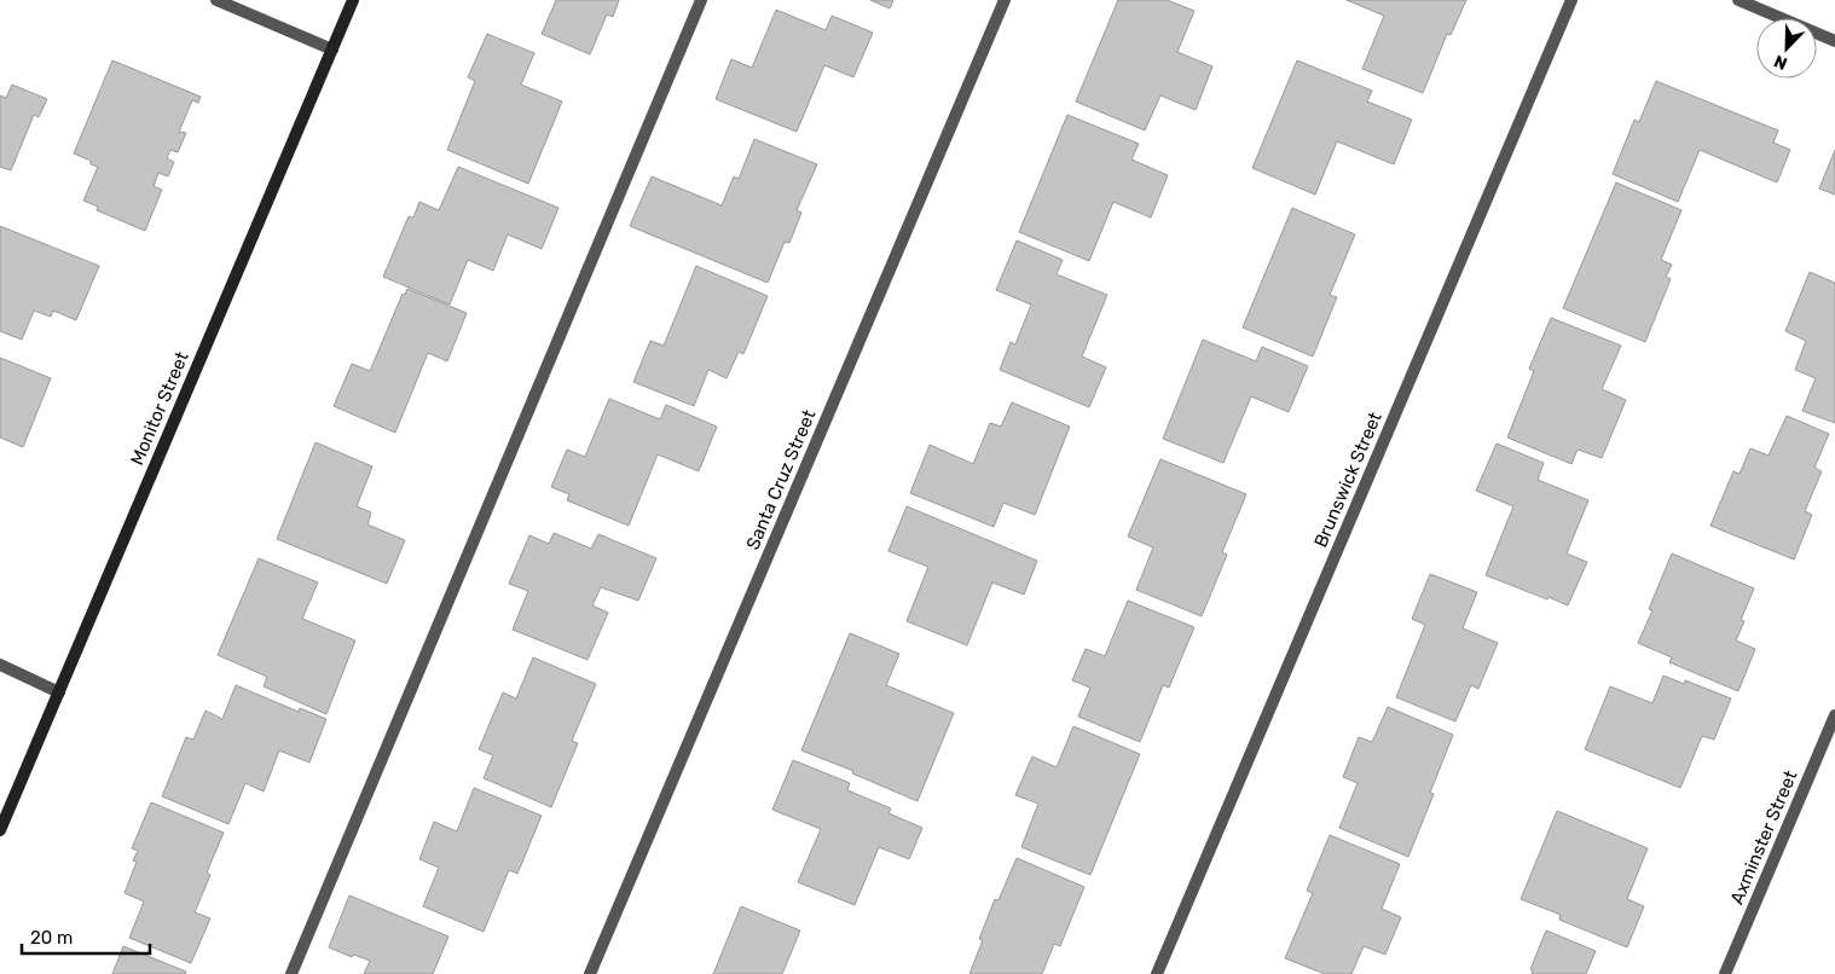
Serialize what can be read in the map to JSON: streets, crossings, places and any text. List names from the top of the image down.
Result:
{
  "streets": {
    "street": [
      "Monitor Street",
      "Santa Cruz Street",
      "Brunswick Street",
      "Axminster Street"
    ]
  },
  "scale_bar": "20 m",
  "north": "bottom left"
}
